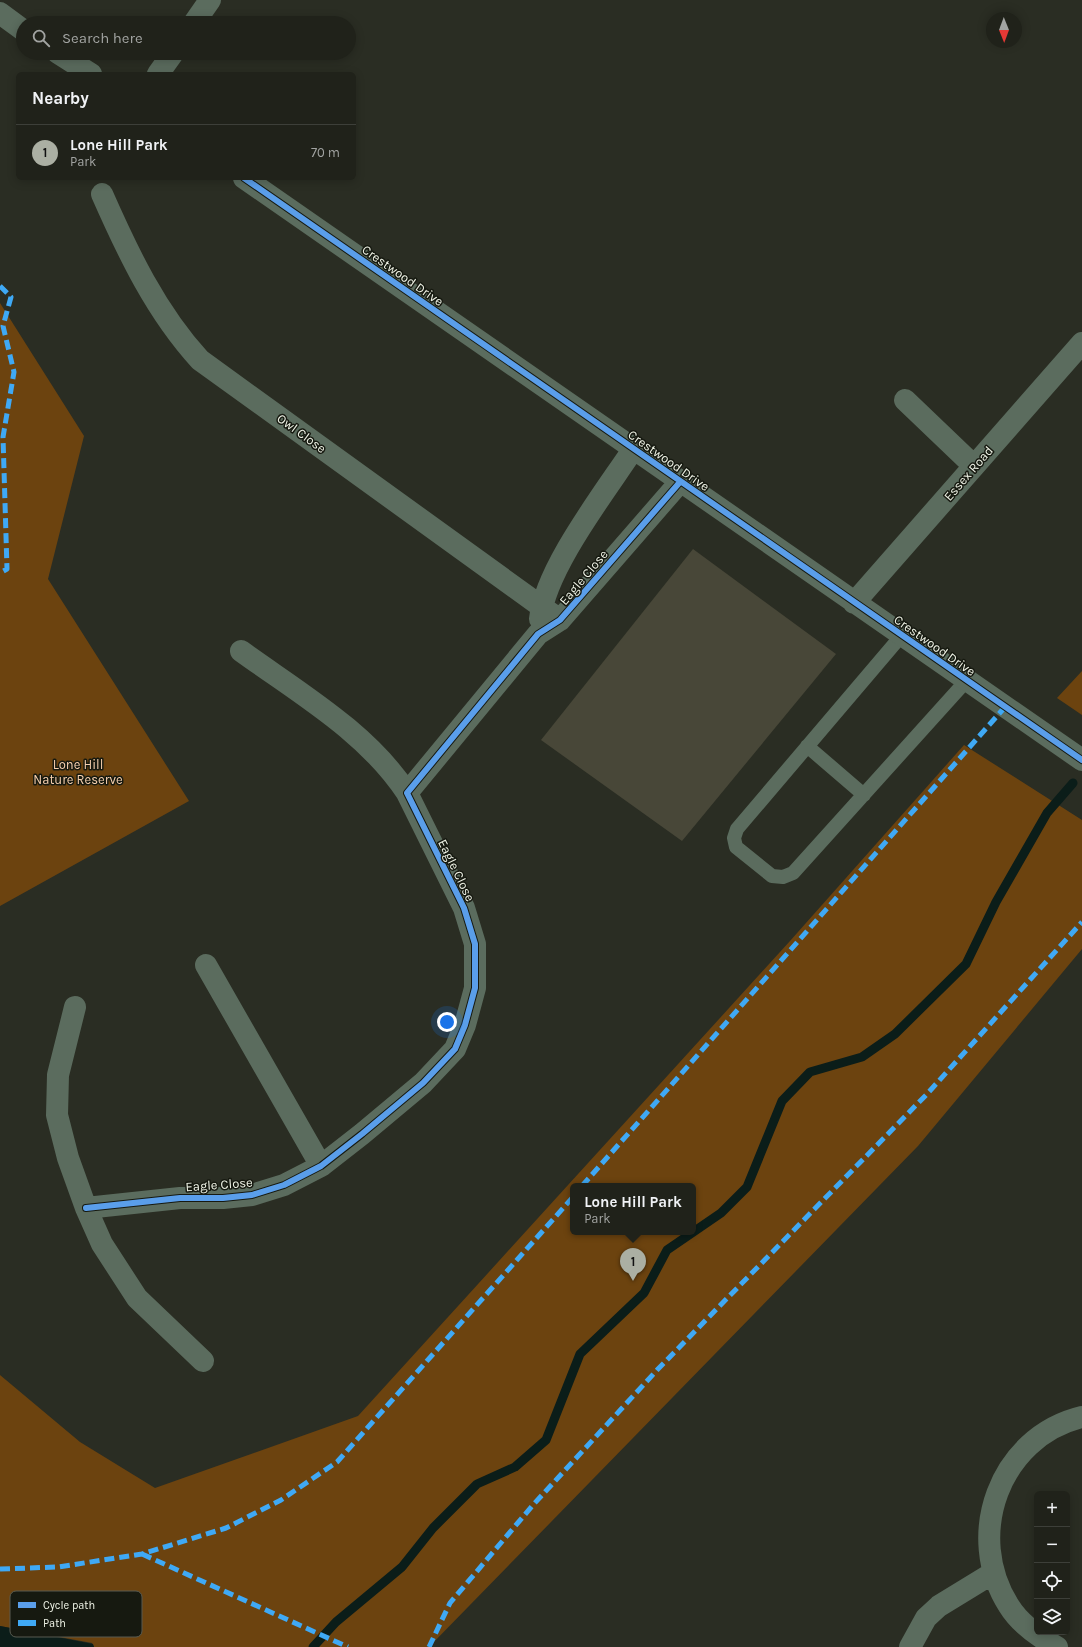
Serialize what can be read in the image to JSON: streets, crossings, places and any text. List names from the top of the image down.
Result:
{
  "streets": {
    "street": [
      "Crestwood Drive",
      "Owl Close",
      "Essex Road",
      "Eagle Close"
    ]
  },
  "crossings": [
    ["Crestwood Drive", "Essex Road"],
    ["Crestwood Drive", "Eagle Close"],
    ["Owl Close", "Eagle Close"]
  ],
  "parks": ["Lone Hill Nature Reserve"],
  "legend": ["Cycle path", "Path"],
  "north": "bottom",
  "page": {
    "search": "Search here",
    "heading": "Nearby",
    "list": [
      {
        "mark": "1",
        "name": "Lone Hill Park",
        "note": "Park",
        "value": "70 m"
      }
    ],
    "popup": ["Lone Hill Park", "Park"],
    "pins": "1",
    "map_buttons": ["+", "−"]
  }
}
